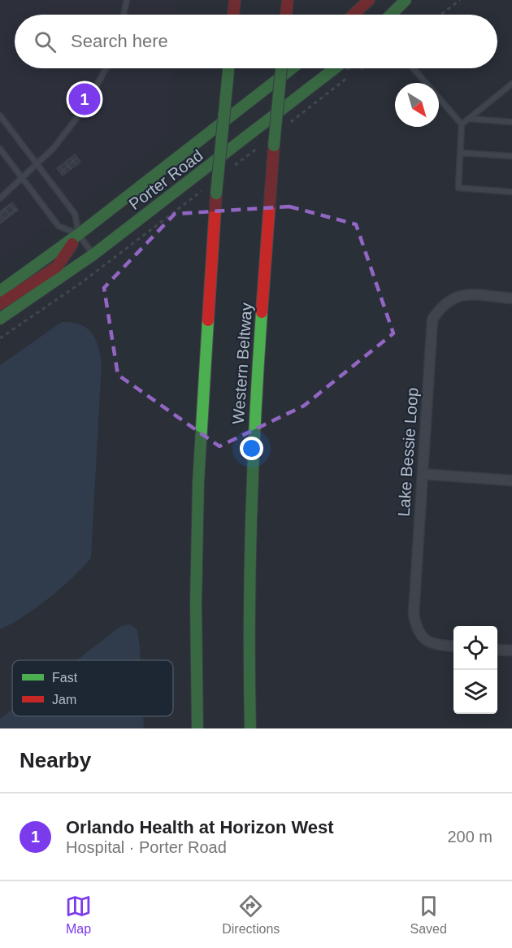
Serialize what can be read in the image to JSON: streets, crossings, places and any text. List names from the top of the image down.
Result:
{
  "streets": {
    "main road": ["Porter Road", "Western Beltway"],
    "street": ["Lake Bessie Loop"]
  },
  "legend": ["Fast", "Jam"],
  "north": "bottom right",
  "page": {
    "search": "Search here",
    "pins": "1",
    "heading": "Nearby",
    "list": [
      {
        "mark": "1",
        "name": "Orlando Health at Horizon West",
        "note": "Hospital · Porter Road",
        "value": "200 m"
      }
    ],
    "nav": ["Map", "Directions", "Saved"]
  }
}
